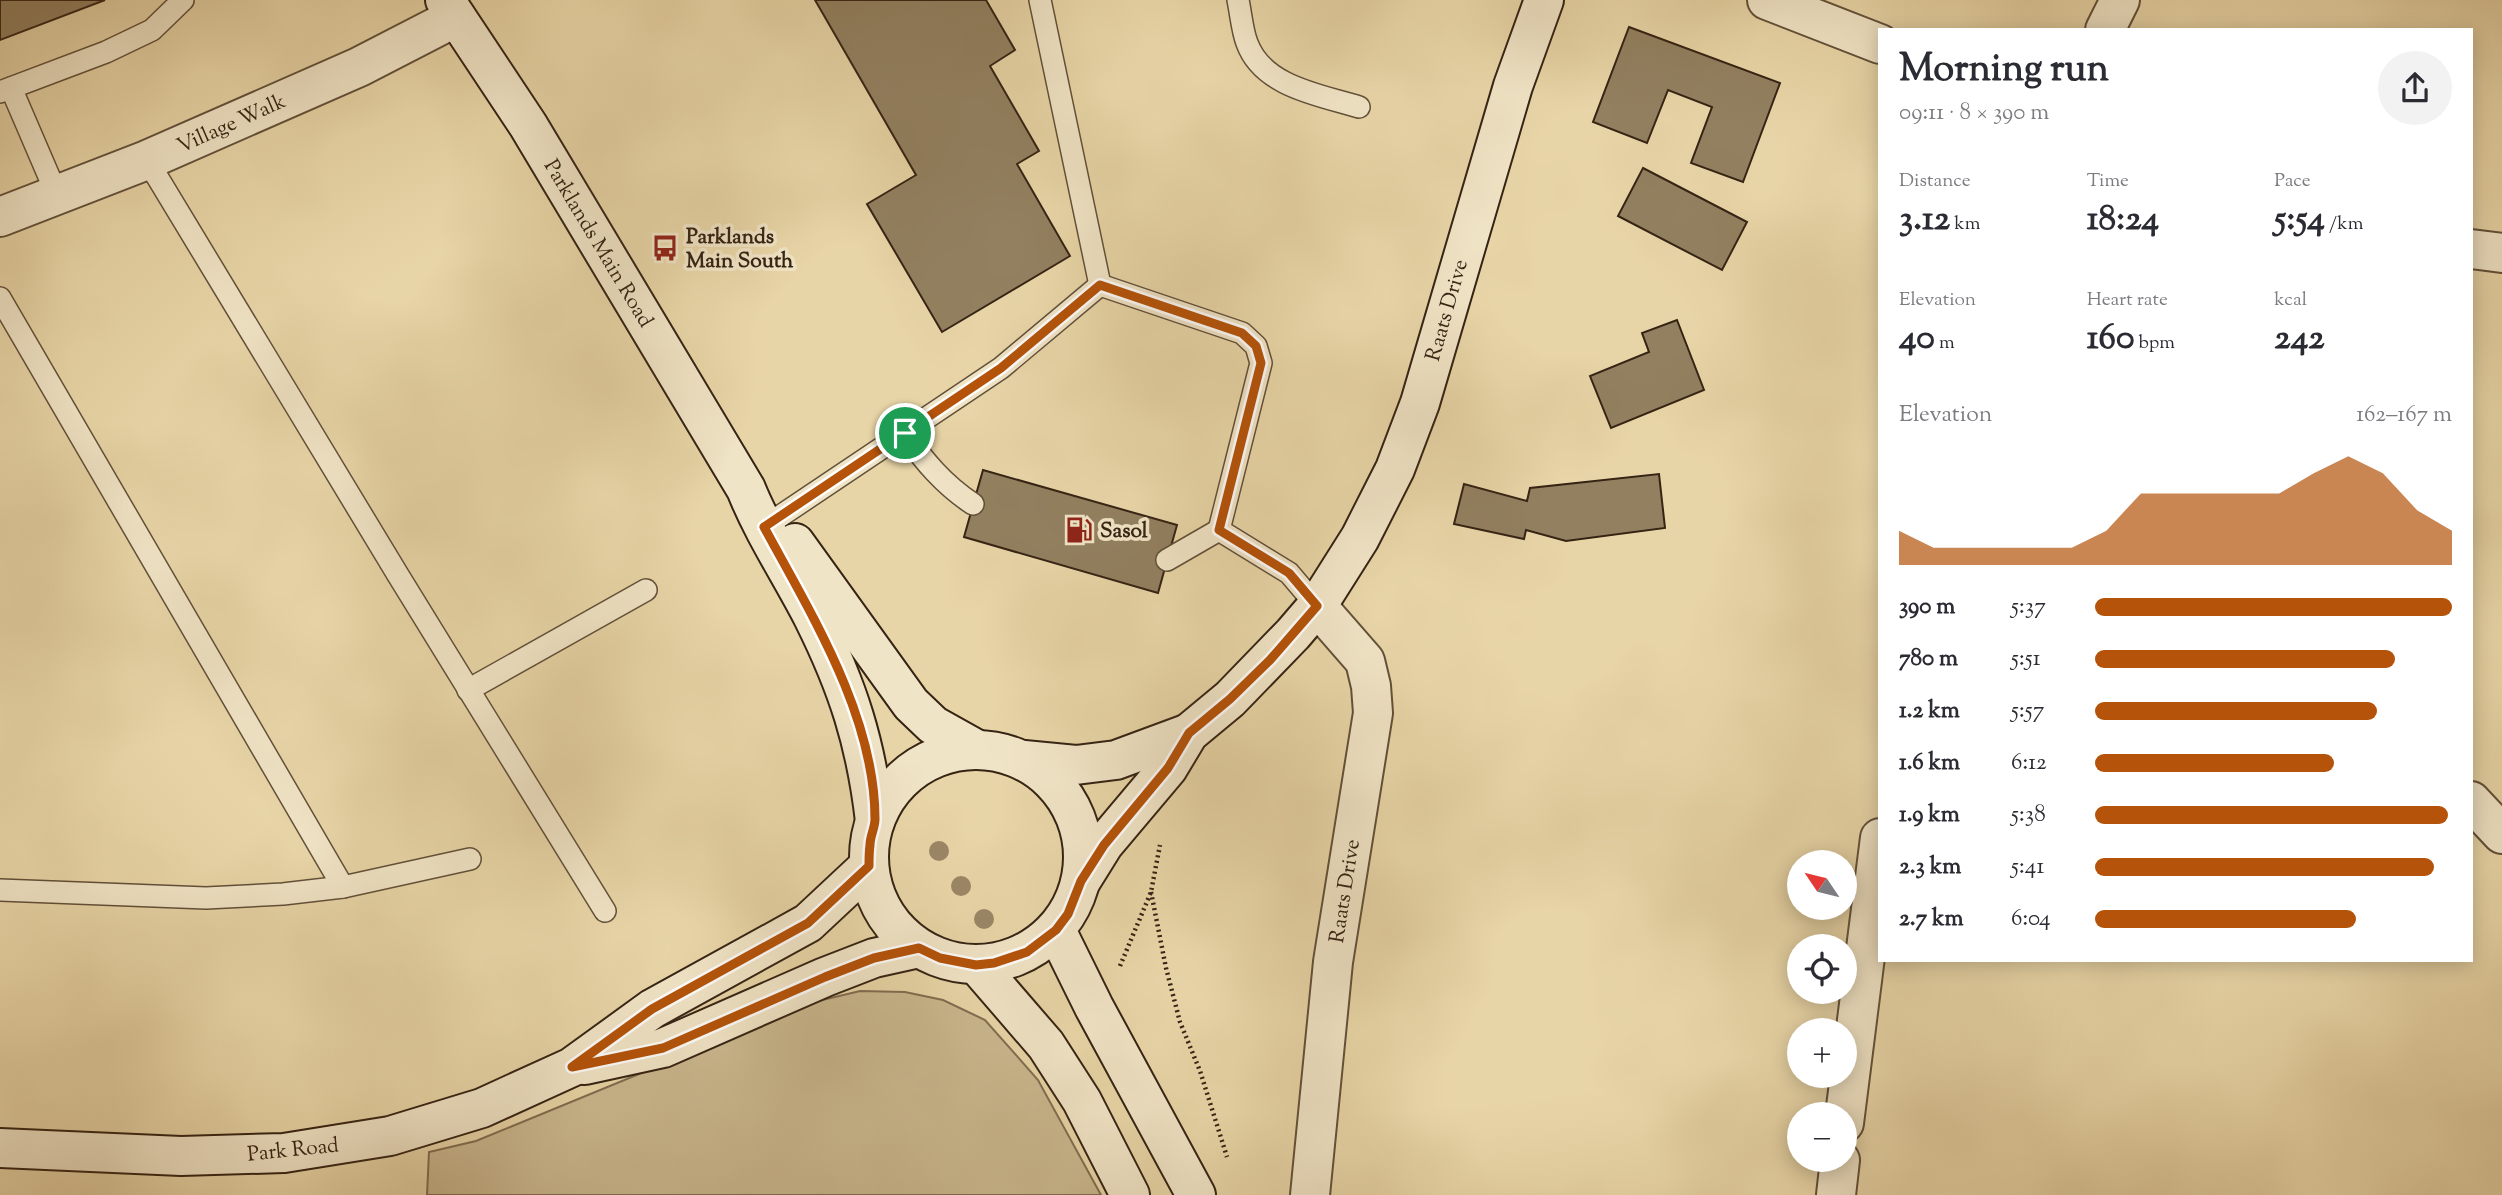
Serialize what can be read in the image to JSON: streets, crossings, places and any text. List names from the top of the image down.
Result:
{
  "streets": {
    "street": [
      "Village Walk",
      "Parklands Main Road",
      "Raats Drive",
      "Park Road"
    ]
  },
  "crossings": [
    ["Village Walk", "Parklands Main Road"],
    ["Parklands Main Road", "Raats Drive"],
    ["Parklands Main Road", "Park Road"],
    ["Raats Drive", "Park Road"]
  ],
  "places": {
    "bus stop": ["Parklands Main South"],
    "fuel station": ["Sasol"]
  },
  "north": "top left",
  "page": {
    "heading": ["Morning run", "09:11 · 8 × 390 m"],
    "stats": [
      ["Distance", "3.12 km"],
      ["Time", "18:24"],
      ["Pace", "5:54 /km"],
      ["Elevation", "40 m"],
      ["Heart rate", "160 bpm"],
      ["kcal", "242"]
    ],
    "chart": ["Elevation", "162–167 m"],
    "list": [
      {
        "name": "390 m",
        "note": "5:37"
      },
      {
        "name": "780 m",
        "note": "5:51"
      },
      {
        "name": "1.2 km",
        "note": "5:57"
      },
      {
        "name": "1.6 km",
        "note": "6:12"
      },
      {
        "name": "1.9 km",
        "note": "5:38"
      },
      {
        "name": "2.3 km",
        "note": "5:41"
      },
      {
        "name": "2.7 km",
        "note": "6:04"
      }
    ],
    "map_buttons": ["+", "−"]
  }
}
